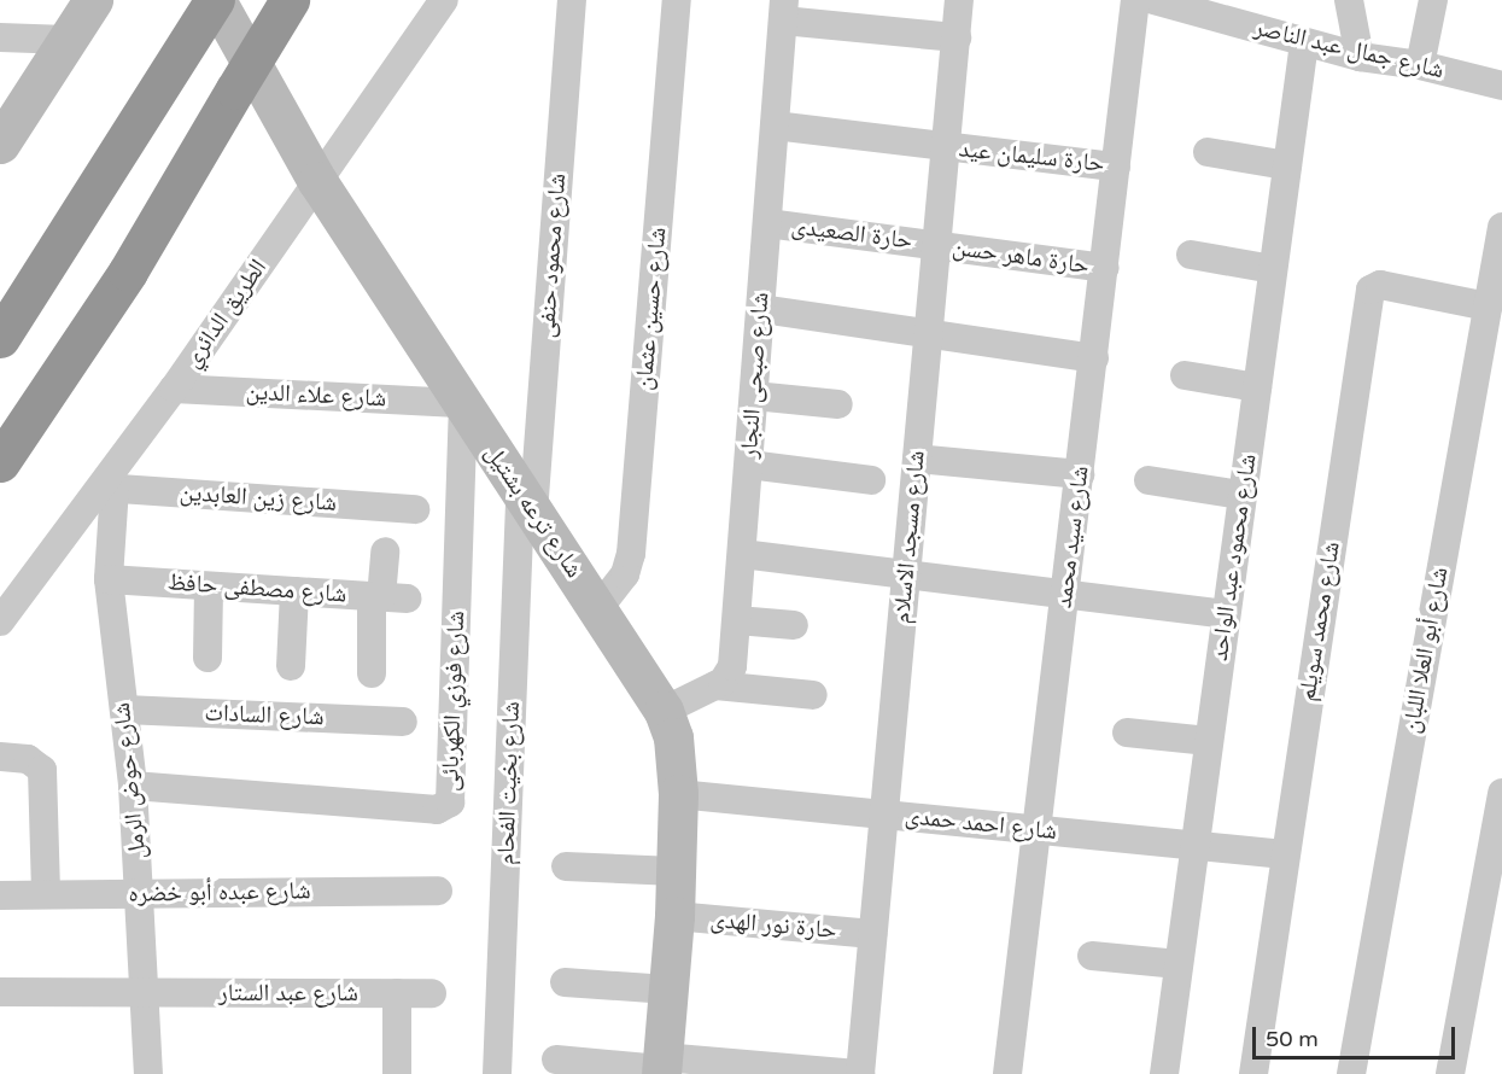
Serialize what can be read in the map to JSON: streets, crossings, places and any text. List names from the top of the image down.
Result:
{
  "streets": {
    "street": [
      "شارع جمال عبد الناصر",
      "حارة سليمان عيد",
      "حارة الصعيدى",
      "شارع محمود حنفى",
      "حارة ماهر حسن",
      "شارع حسين عثمان",
      "الطريق الدائري",
      "شارع صبحى النجار",
      "شارع علاء الدين",
      "شارع زين العابدين",
      "شارع ترعه بشتيل",
      "شارع مسجد الاسلام",
      "شارع سيد محمد",
      "شارع محمود عبد الواحد",
      "شارع مصطفى حافظ",
      "شارع محمد سويلم",
      "شارع أبو العلا اللبان",
      "شارع فوزي الكهربائى",
      "شارع السادات",
      "شارع حوض الرمل",
      "شارع بخيت الفحام",
      "شارع احمد حمدى",
      "شارع عبده أبو خضره",
      "حارة نور الهدى",
      "شارع عبد الستار"
    ]
  },
  "crossings": [
    ["شارع جمال عبد الناصر", "شارع محمود عبد الواحد"],
    ["حارة سليمان عيد", "شارع صبحى النجار"],
    ["حارة سليمان عيد", "شارع مسجد الاسلام"],
    ["حارة سليمان عيد", "شارع سيد محمد"],
    ["حارة الصعيدى", "حارة ماهر حسن"],
    ["حارة الصعيدى", "شارع صبحى النجار"],
    ["حارة الصعيدى", "شارع مسجد الاسلام"],
    ["شارع محمود حنفى", "شارع ترعه بشتيل"],
    ["شارع محمود حنفى", "شارع بخيت الفحام"],
    ["حارة ماهر حسن", "شارع مسجد الاسلام"],
    ["حارة ماهر حسن", "شارع سيد محمد"],
    ["شارع حسين عثمان", "شارع ترعه بشتيل"],
    ["الطريق الدائري", "شارع علاء الدين"],
    ["الطريق الدائري", "شارع زين العابدين"],
    ["الطريق الدائري", "شارع ترعه بشتيل"],
    ["الطريق الدائري", "شارع حوض الرمل"],
    ["شارع علاء الدين", "شارع ترعه بشتيل"],
    ["شارع علاء الدين", "شارع فوزي الكهربائى"],
    ["شارع زين العابدين", "شارع حوض الرمل"],
    ["شارع ترعه بشتيل", "شارع فوزي الكهربائى"],
    ["شارع ترعه بشتيل", "شارع بخيت الفحام"],
    ["شارع ترعه بشتيل", "شارع احمد حمدى"],
    ["شارع ترعه بشتيل", "حارة نور الهدى"],
    ["شارع مسجد الاسلام", "شارع احمد حمدى"],
    ["شارع مسجد الاسلام", "حارة نور الهدى"],
    ["شارع سيد محمد", "شارع احمد حمدى"],
    ["شارع محمود عبد الواحد", "شارع احمد حمدى"],
    ["شارع مصطفى حافظ", "شارع حوض الرمل"],
    ["شارع محمد سويلم", "شارع أبو العلا اللبان"],
    ["شارع محمد سويلم", "شارع احمد حمدى"],
    ["شارع فوزي الكهربائى", "شارع حوض الرمل"],
    ["شارع السادات", "شارع حوض الرمل"],
    ["شارع حوض الرمل", "شارع عبده أبو خضره"],
    ["شارع حوض الرمل", "شارع عبد الستار"]
  ],
  "scale_bar": "50 m"
}
